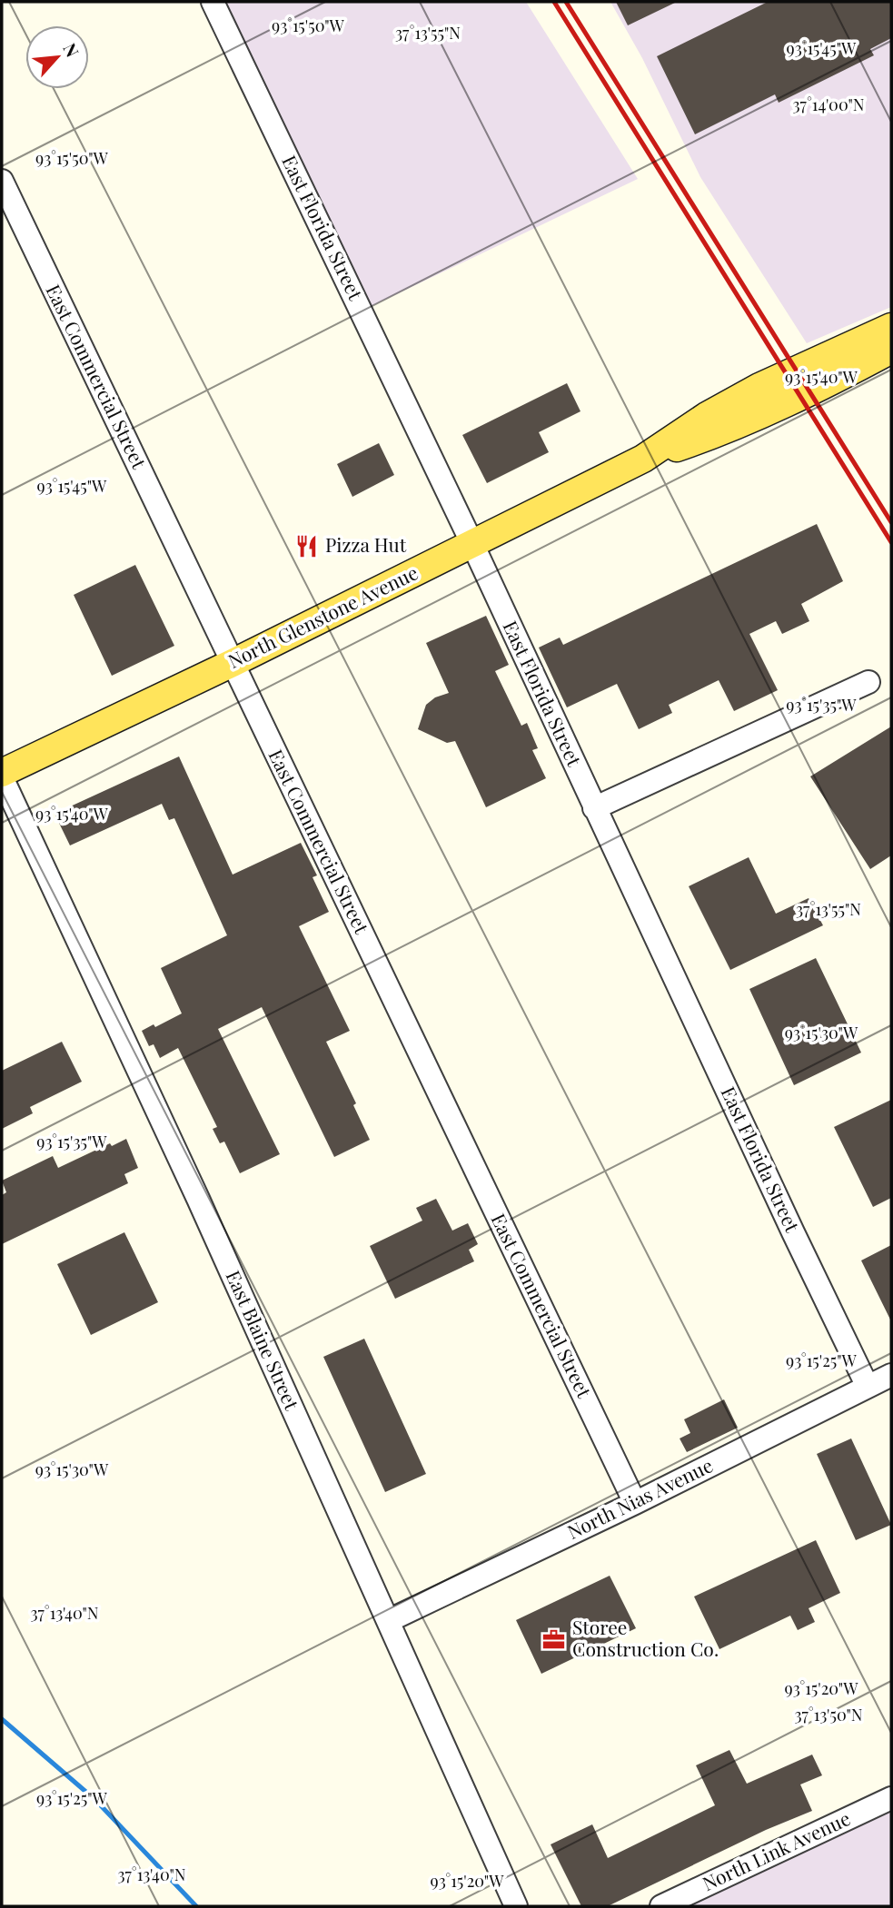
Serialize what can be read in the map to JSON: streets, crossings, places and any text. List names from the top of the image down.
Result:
{
  "streets": {
    "main road": ["North Glenstone Avenue"],
    "street": [
      "East Florida Street",
      "East Commercial Street",
      "East Blaine Street",
      "North Nias Avenue",
      "North Link Avenue"
    ]
  },
  "crossings": [
    ["East Florida Street", "North Glenstone Avenue"],
    ["East Florida Street", "North Nias Avenue"],
    ["East Commercial Street", "North Glenstone Avenue"],
    ["East Commercial Street", "North Nias Avenue"],
    ["North Glenstone Avenue", "East Blaine Street"],
    ["East Blaine Street", "North Nias Avenue"]
  ],
  "places": {
    "restaurant": ["Pizza Hut"],
    "office": ["Storee Construction Co."]
  },
  "north": "top right",
  "coordinates": [
    "93°15'50\"W",
    "37°13'55\"N",
    "93°15'45\"W",
    "37°14'00\"N",
    "93°15'40\"W",
    "93°15'35\"W",
    "93°15'30\"W",
    "93°15'25\"W",
    "37°13'40\"N",
    "93°15'20\"W",
    "37°13'50\"N"
  ]
}
